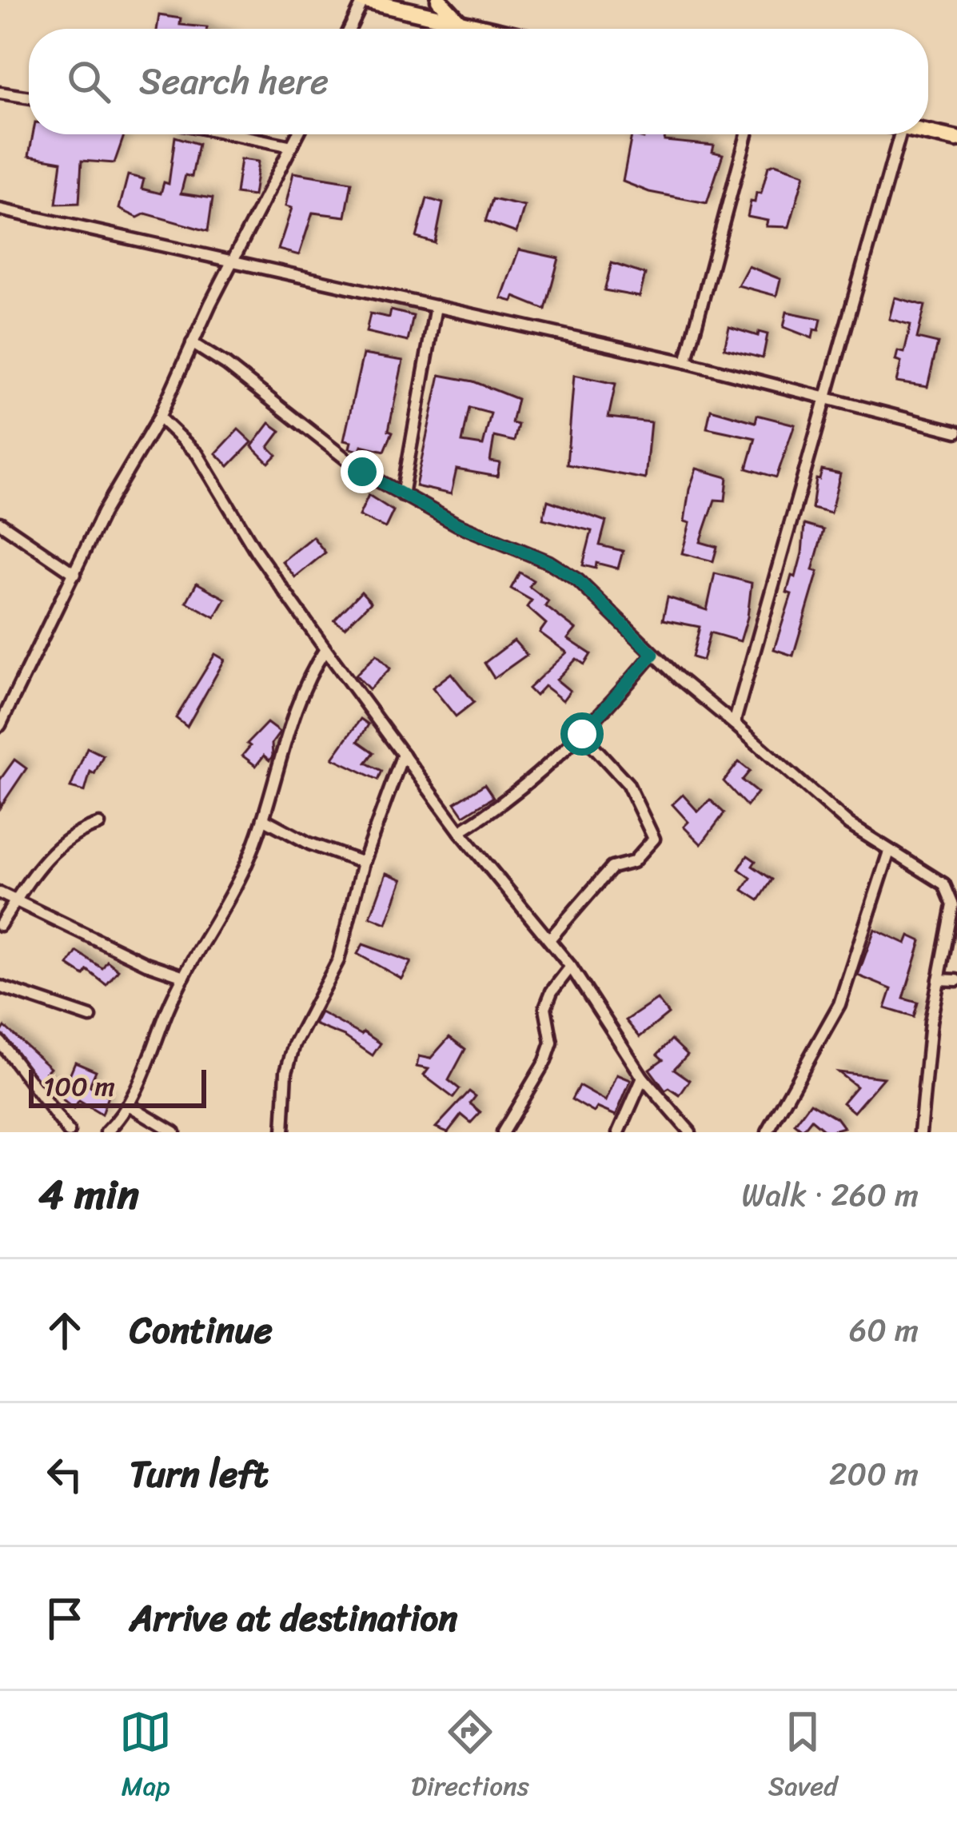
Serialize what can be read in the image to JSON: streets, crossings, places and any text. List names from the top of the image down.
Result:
{
  "scale_bar": "100 m",
  "page": {
    "search": "Search here",
    "scale": "100 m",
    "heading": ["4 min", "Walk · 260 m"],
    "list": [
      ["Continue", "60 m"],
      ["Turn left", "200 m"],
      "Arrive at destination"
    ],
    "nav": ["Map", "Directions", "Saved"]
  }
}
